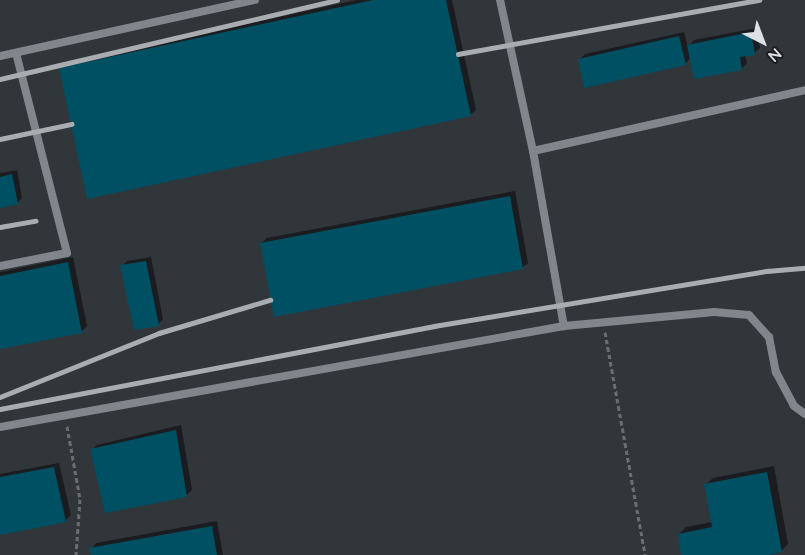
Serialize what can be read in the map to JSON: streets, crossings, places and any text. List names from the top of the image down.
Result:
{
  "north": "bottom right"
}
